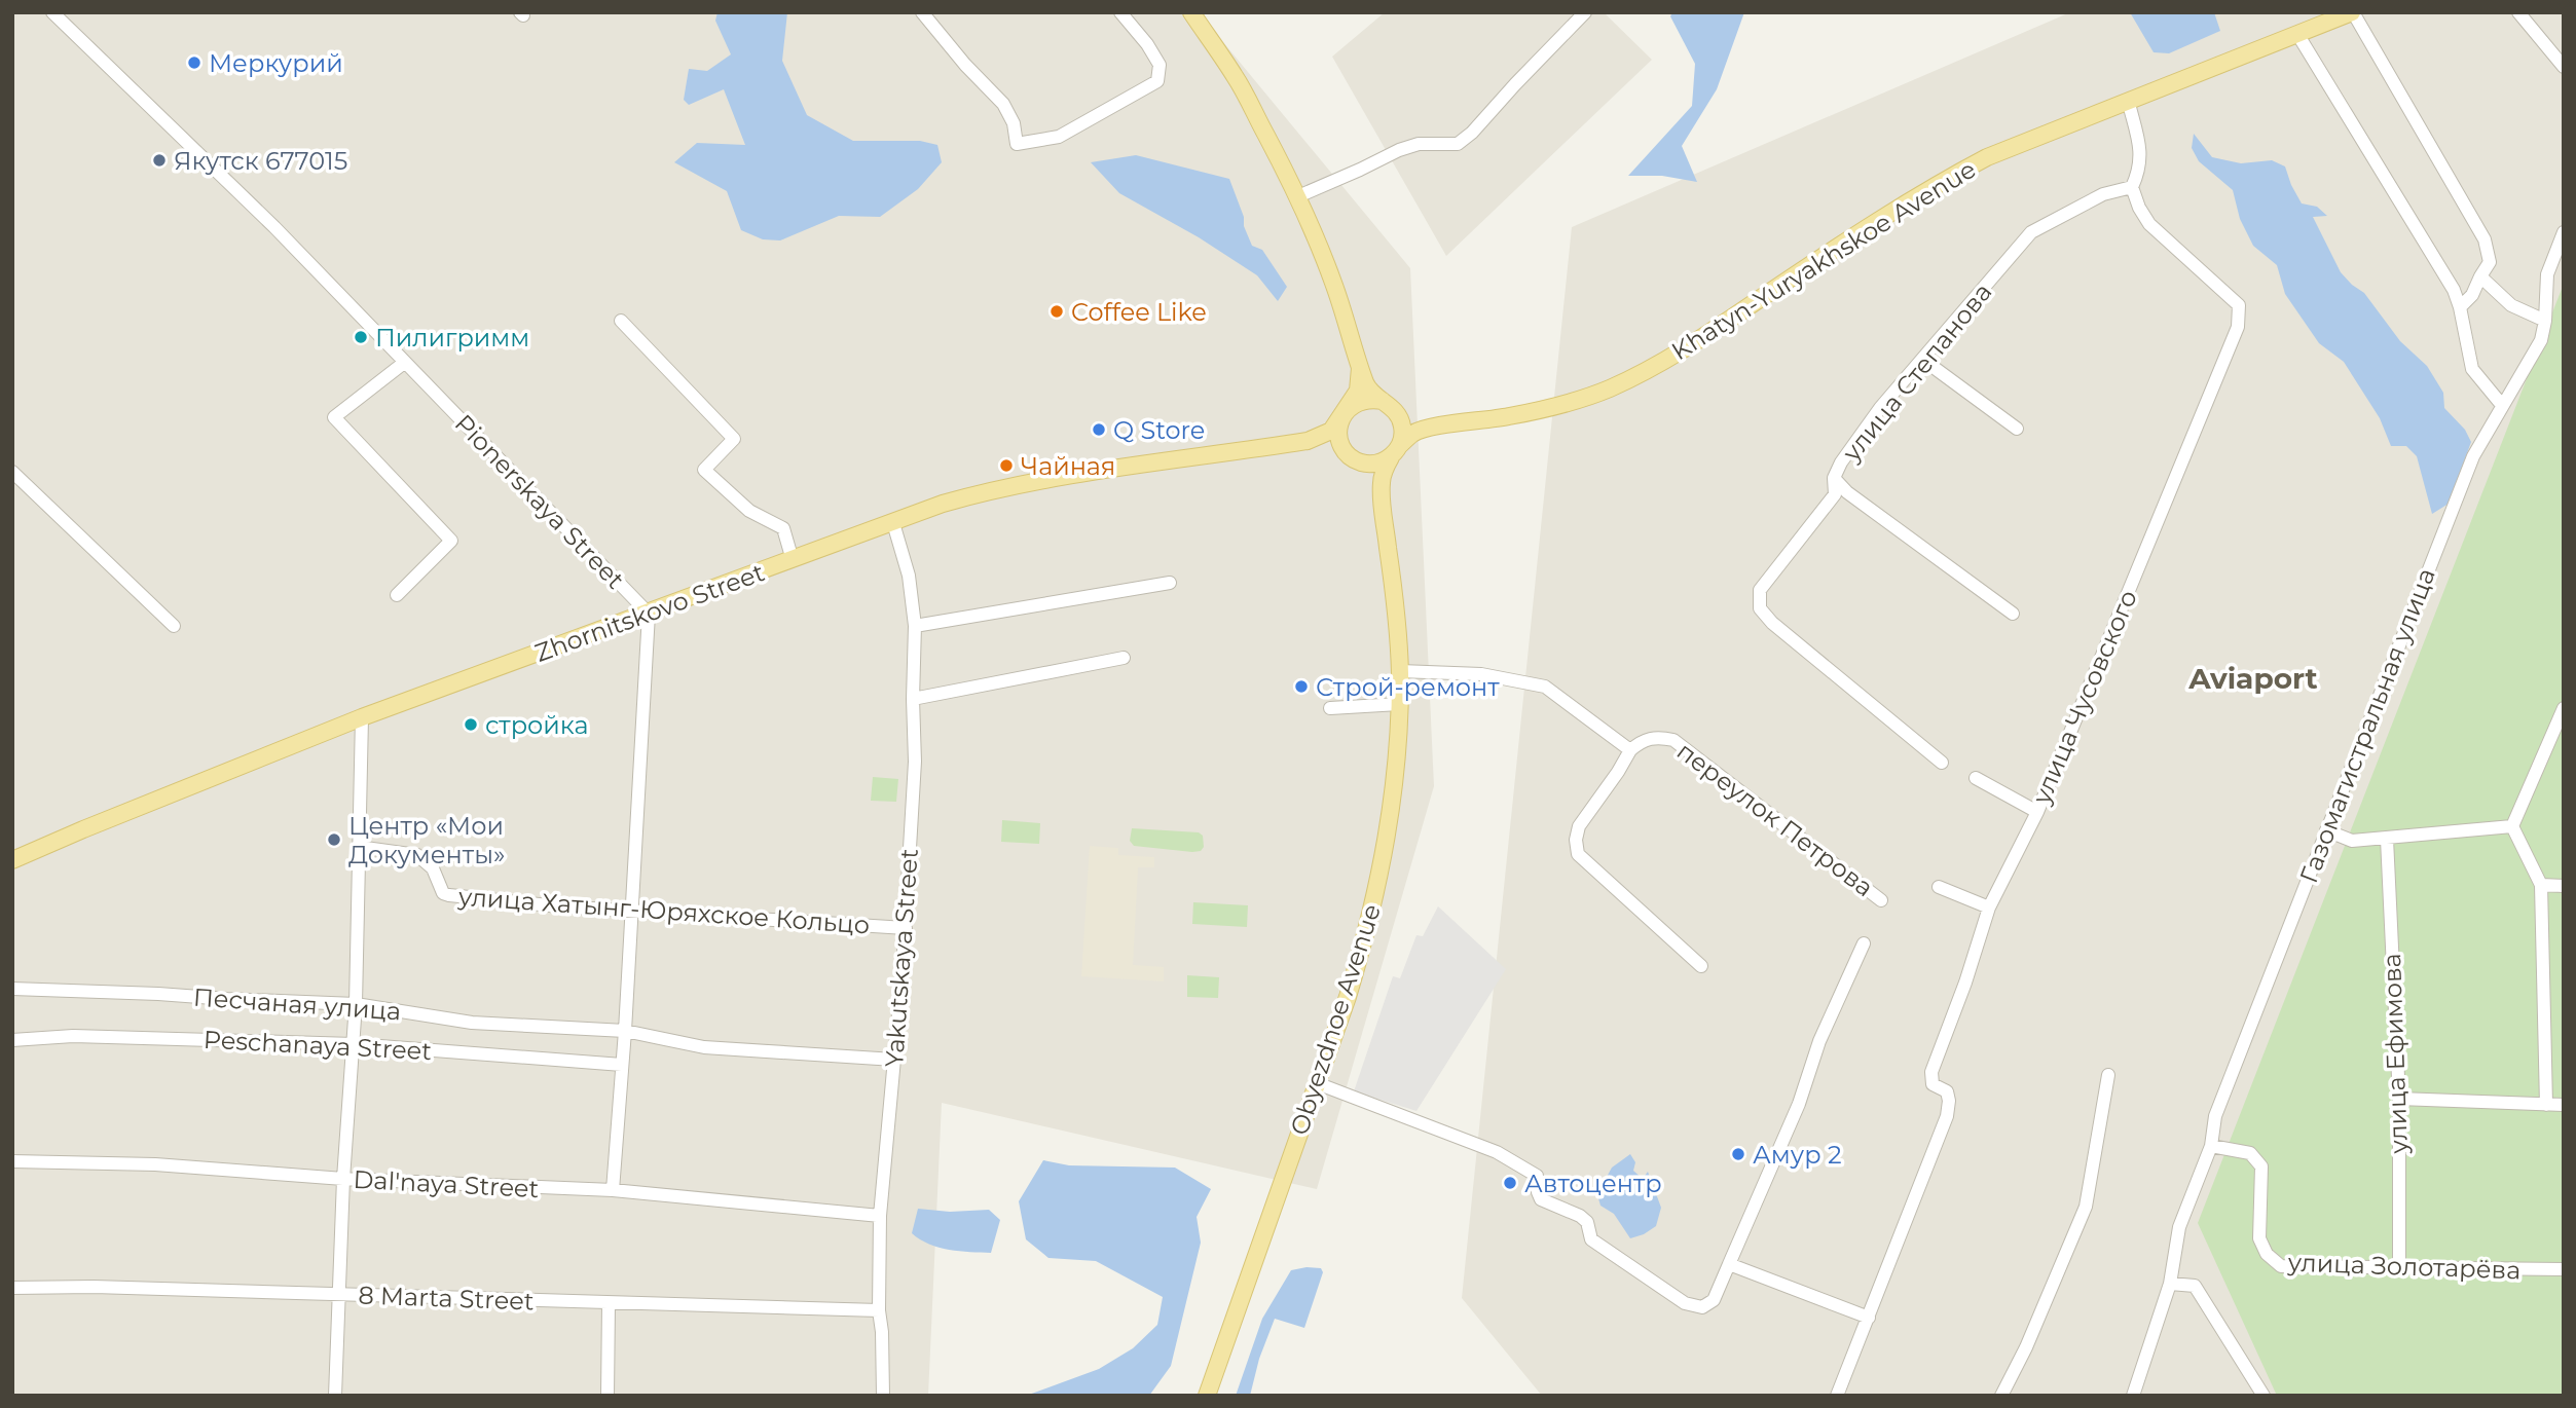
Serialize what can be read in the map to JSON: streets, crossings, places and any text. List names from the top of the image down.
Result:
{
  "streets": {
    "main road": ["Khatyn-Yuryakhskoe Avenue", "Zhornitskovo Street", "Obyezdnoe Avenue"],
    "street": [
      "улица Степанова",
      "Pionerskaya Street",
      "улица Чусовского",
      "Газомагистральная улица",
      "переулок Петрова",
      "улица Хатынг-Юряхское Кольцо",
      "Yakutskaya Street",
      "Песчаная улица",
      "Peschanaya Street",
      "улица Ефимова",
      "Dal'naya Street",
      "улица Золотарёва",
      "8 Marta Street"
    ]
  },
  "crossings": [
    ["Khatyn-Yuryakhskoe Avenue", "Zhornitskovo Street"],
    ["Khatyn-Yuryakhskoe Avenue", "Obyezdnoe Avenue"],
    ["улица Степанова", "улица Чусовского"],
    ["Pionerskaya Street", "Zhornitskovo Street"],
    ["Zhornitskovo Street", "Yakutskaya Street"],
    ["Zhornitskovo Street", "Obyezdnoe Avenue"],
    ["Газомагистральная улица", "улица Золотарёва"],
    ["улица Хатынг-Юряхское Кольцо", "Yakutskaya Street"],
    ["Yakutskaya Street", "Dal'naya Street"],
    ["Yakutskaya Street", "8 Marta Street"],
    ["улица Ефимова", "улица Золотарёва"]
  ],
  "districts": ["Aviaport"],
  "places": [
    "Меркурий",
    "Якутск 677015",
    "Coffee Like",
    "Пилигримм",
    "Q Store",
    "Чайная",
    "Строй-ремонт",
    "стройка",
    "Центр «Мои Документы»",
    "Амур 2",
    "Автоцентр"
  ]
}
